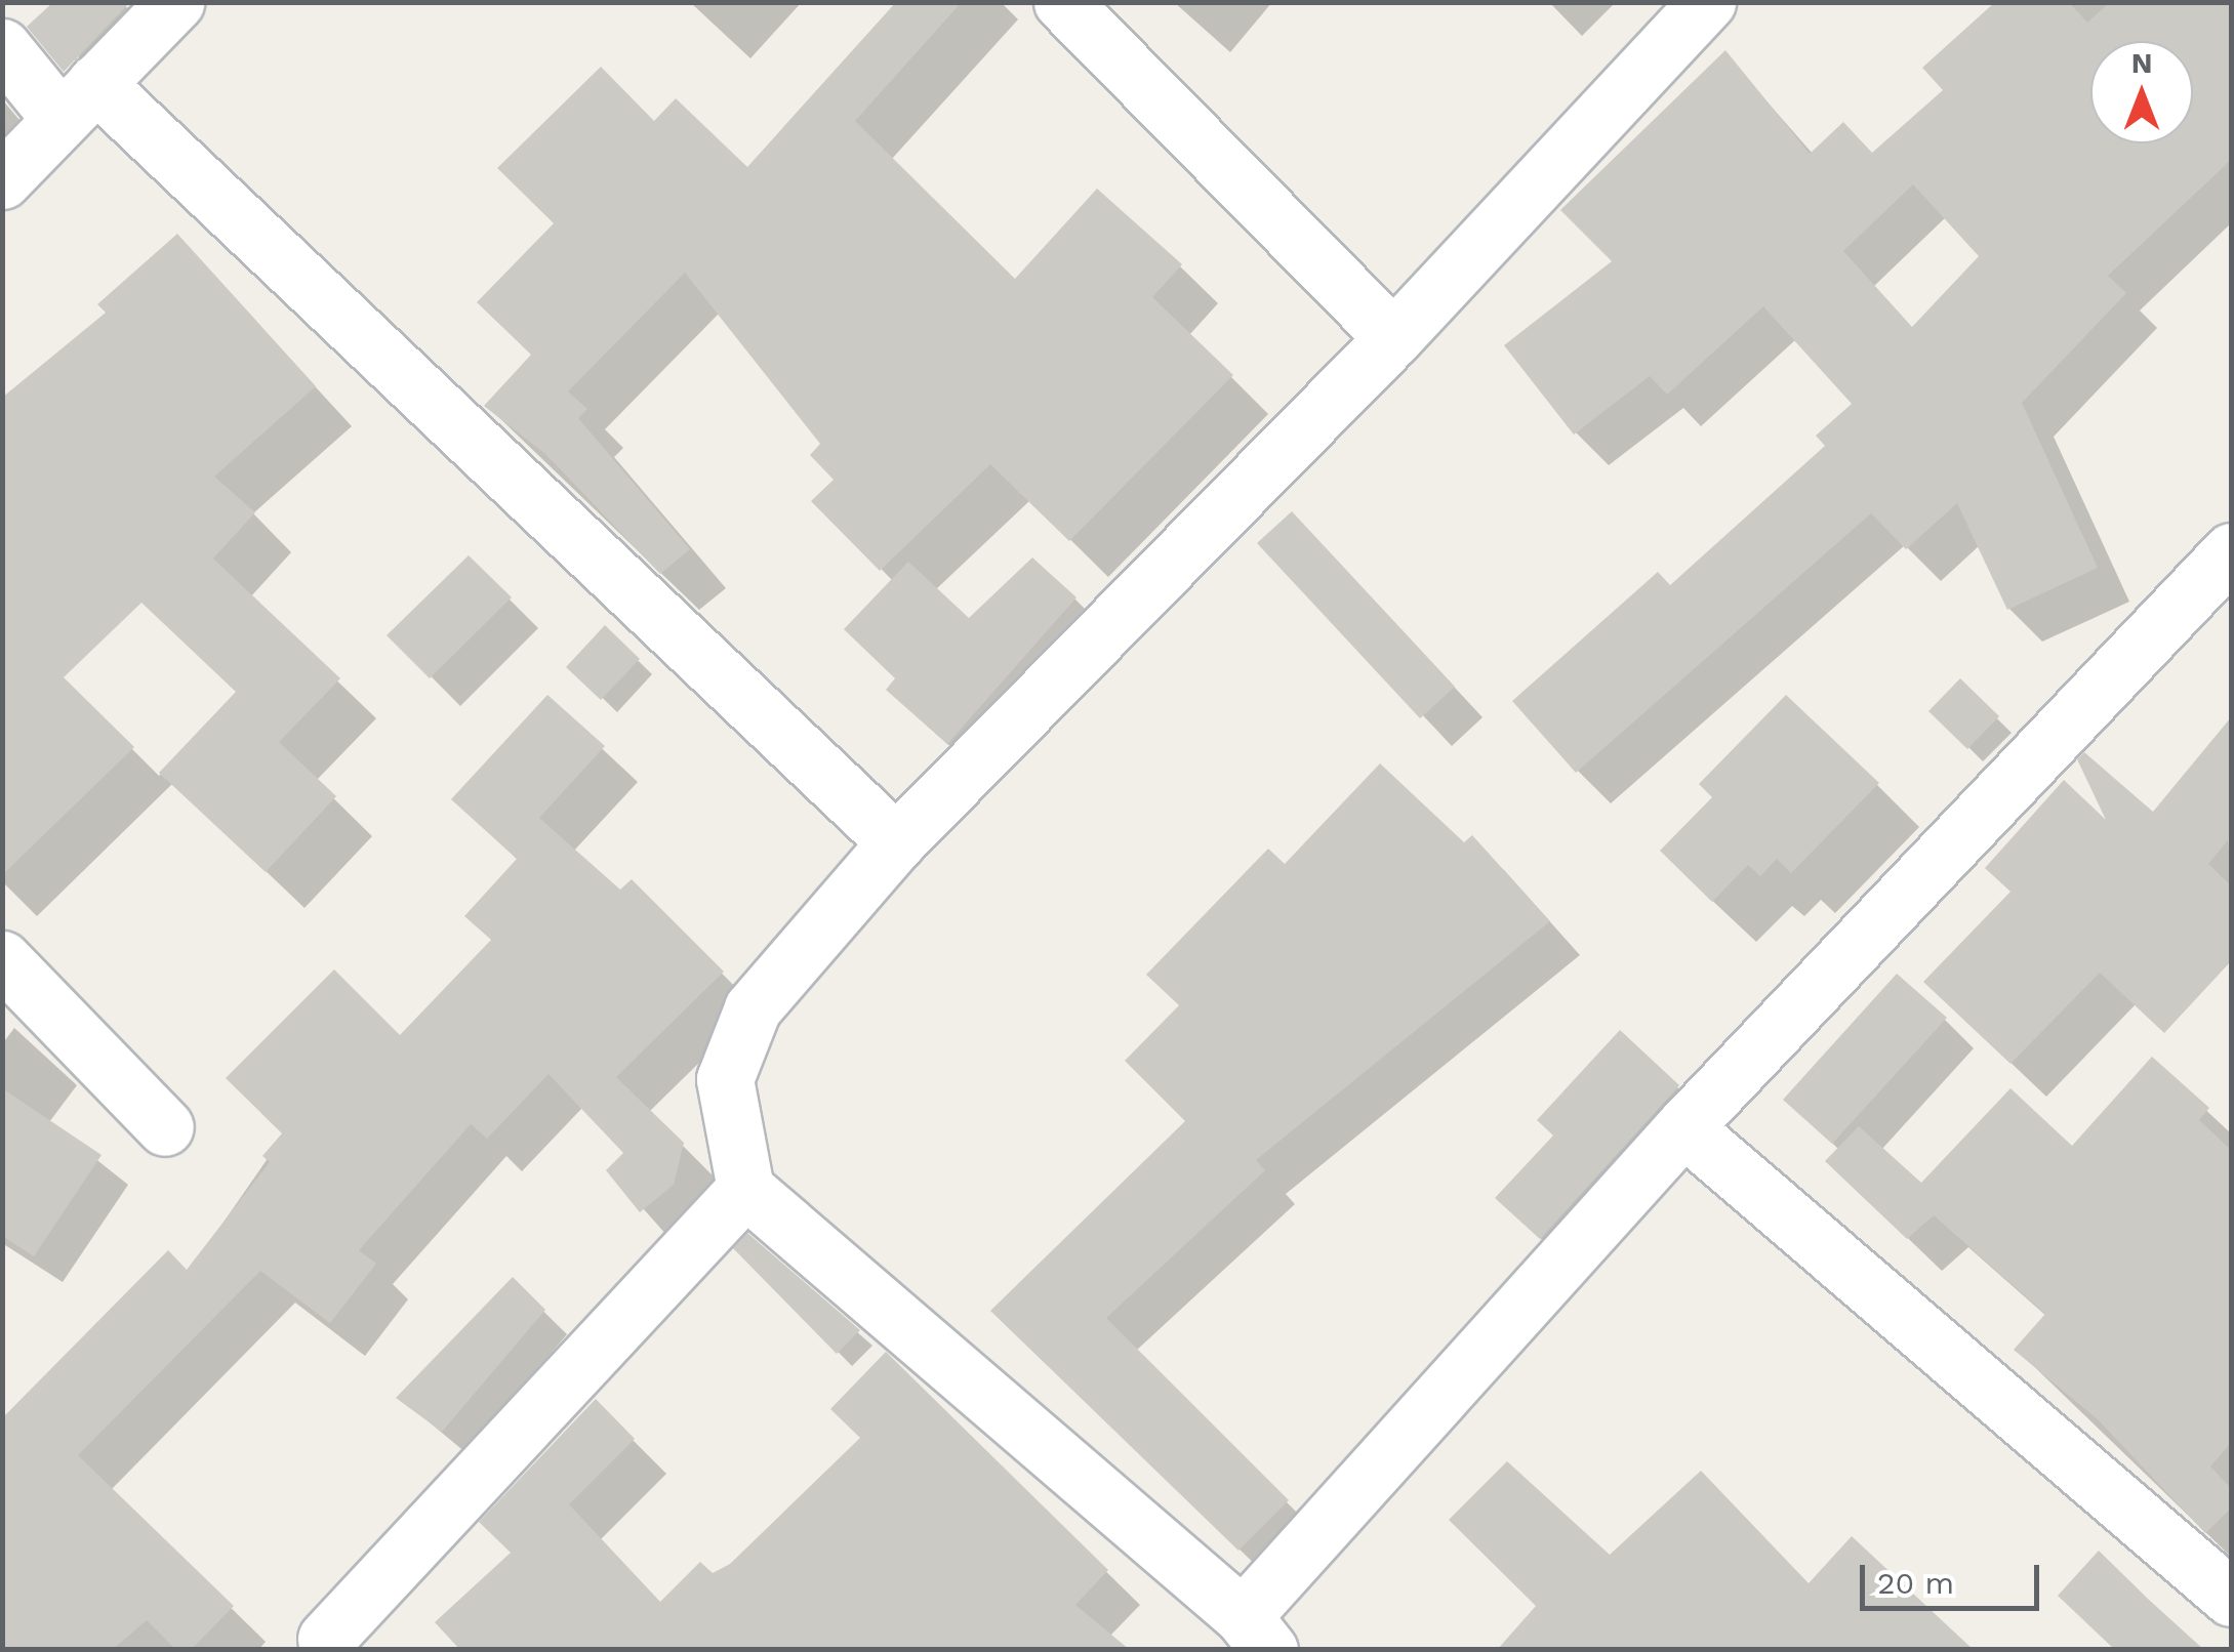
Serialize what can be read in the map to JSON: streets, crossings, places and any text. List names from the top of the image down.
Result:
{
  "scale_bar": "20 m",
  "north": "top"
}
